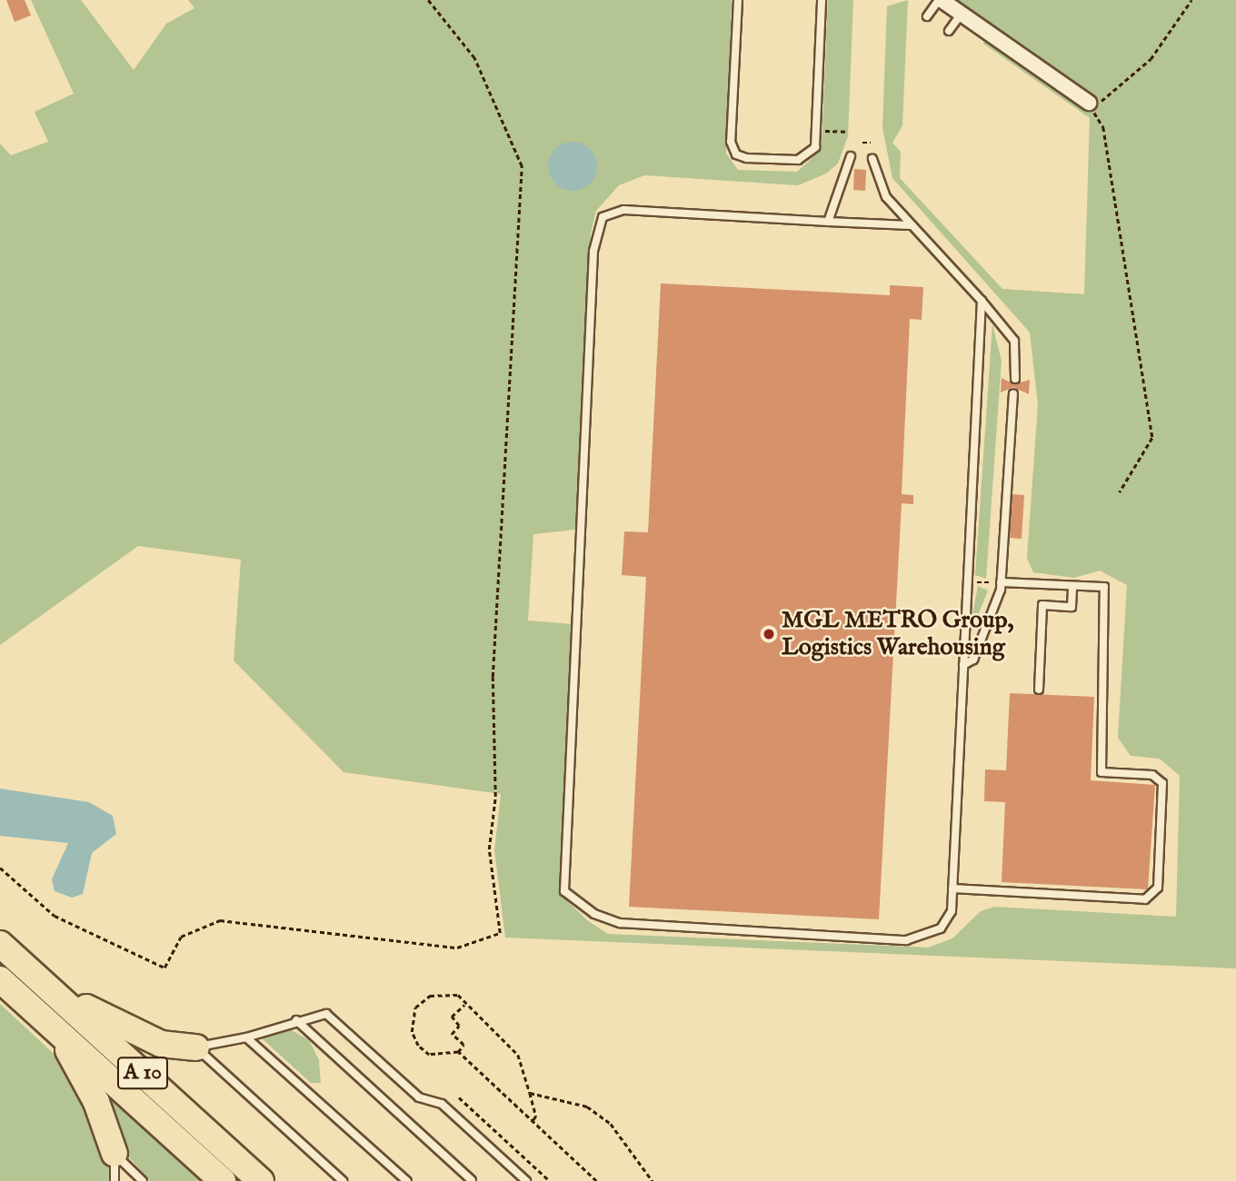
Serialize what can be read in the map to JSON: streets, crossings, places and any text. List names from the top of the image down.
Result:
{
  "streets": {
    "highway": ["A 10"]
  },
  "places": ["MGL METRO Group, Logistics Warehousing"]
}
